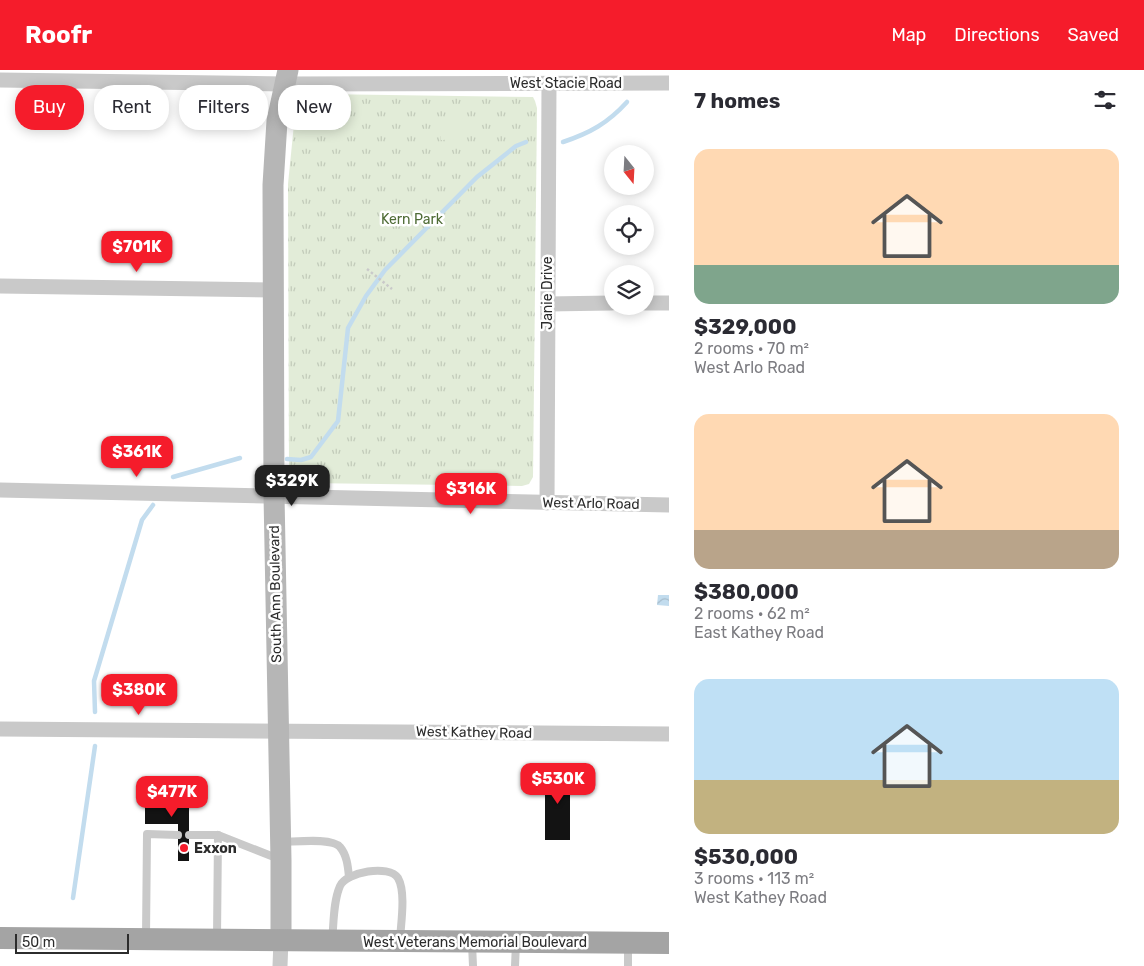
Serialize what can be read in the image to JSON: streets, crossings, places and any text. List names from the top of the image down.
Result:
{
  "streets": {
    "main road": ["West Veterans Memorial Boulevard"],
    "street": [
      "West Stacie Road",
      "Janie Drive",
      "West Arlo Road",
      "South Ann Boulevard",
      "West Kathey Road"
    ]
  },
  "crossings": [
    ["West Stacie Road", "Janie Drive"],
    ["West Stacie Road", "South Ann Boulevard"],
    ["Janie Drive", "West Arlo Road"],
    ["West Arlo Road", "South Ann Boulevard"],
    ["South Ann Boulevard", "West Kathey Road"],
    ["South Ann Boulevard", "West Veterans Memorial Boulevard"]
  ],
  "parks": ["Kern Park"],
  "places": ["Exxon"],
  "scale_bar": "50 m",
  "north": "bottom",
  "page": {
    "header": "Roofr",
    "nav": ["Map", "Directions", "Saved"],
    "heading": "7 homes",
    "chip": [
      "Buy",
      "Rent",
      "Filters",
      "New"
    ],
    "list": [
      {
        "name": "$329,000",
        "note": "2 rooms · 70 m² · West Arlo Road"
      },
      {
        "name": "$380,000",
        "note": "2 rooms · 62 m² · East Kathey Road"
      },
      {
        "name": "$530,000",
        "note": "3 rooms · 113 m² · West Kathey Road"
      }
    ],
    "price": [
      "$701K",
      "$361K",
      "$329K",
      "$316K",
      "$380K",
      "$530K",
      "$477K"
    ],
    "scale": "50 m"
  }
}
